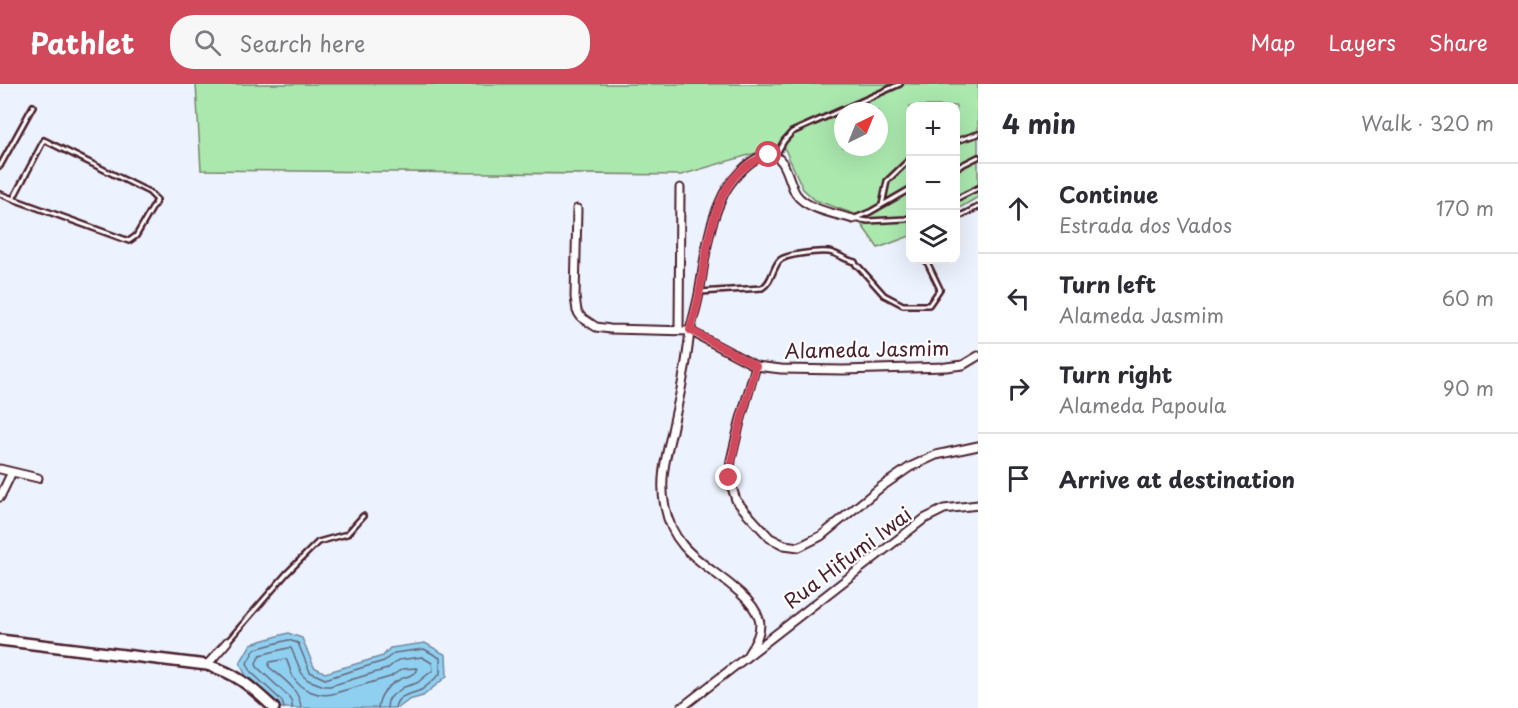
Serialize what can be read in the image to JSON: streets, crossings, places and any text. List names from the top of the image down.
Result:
{
  "streets": {
    "street": ["Alameda Jasmim", "Rua Hifumi Iwai"]
  },
  "north": "top right",
  "page": {
    "header": "Pathlet",
    "search": "Search here",
    "nav": ["Map", "Layers", "Share"],
    "heading": ["4 min", "Walk · 320 m"],
    "map_buttons": ["+", "−"],
    "list": [
      ["Continue", "Estrada dos Vados", "170 m"],
      ["Turn left", "Alameda Jasmim", "60 m"],
      ["Turn right", "Alameda Papoula", "90 m"],
      "Arrive at destination"
    ]
  }
}
